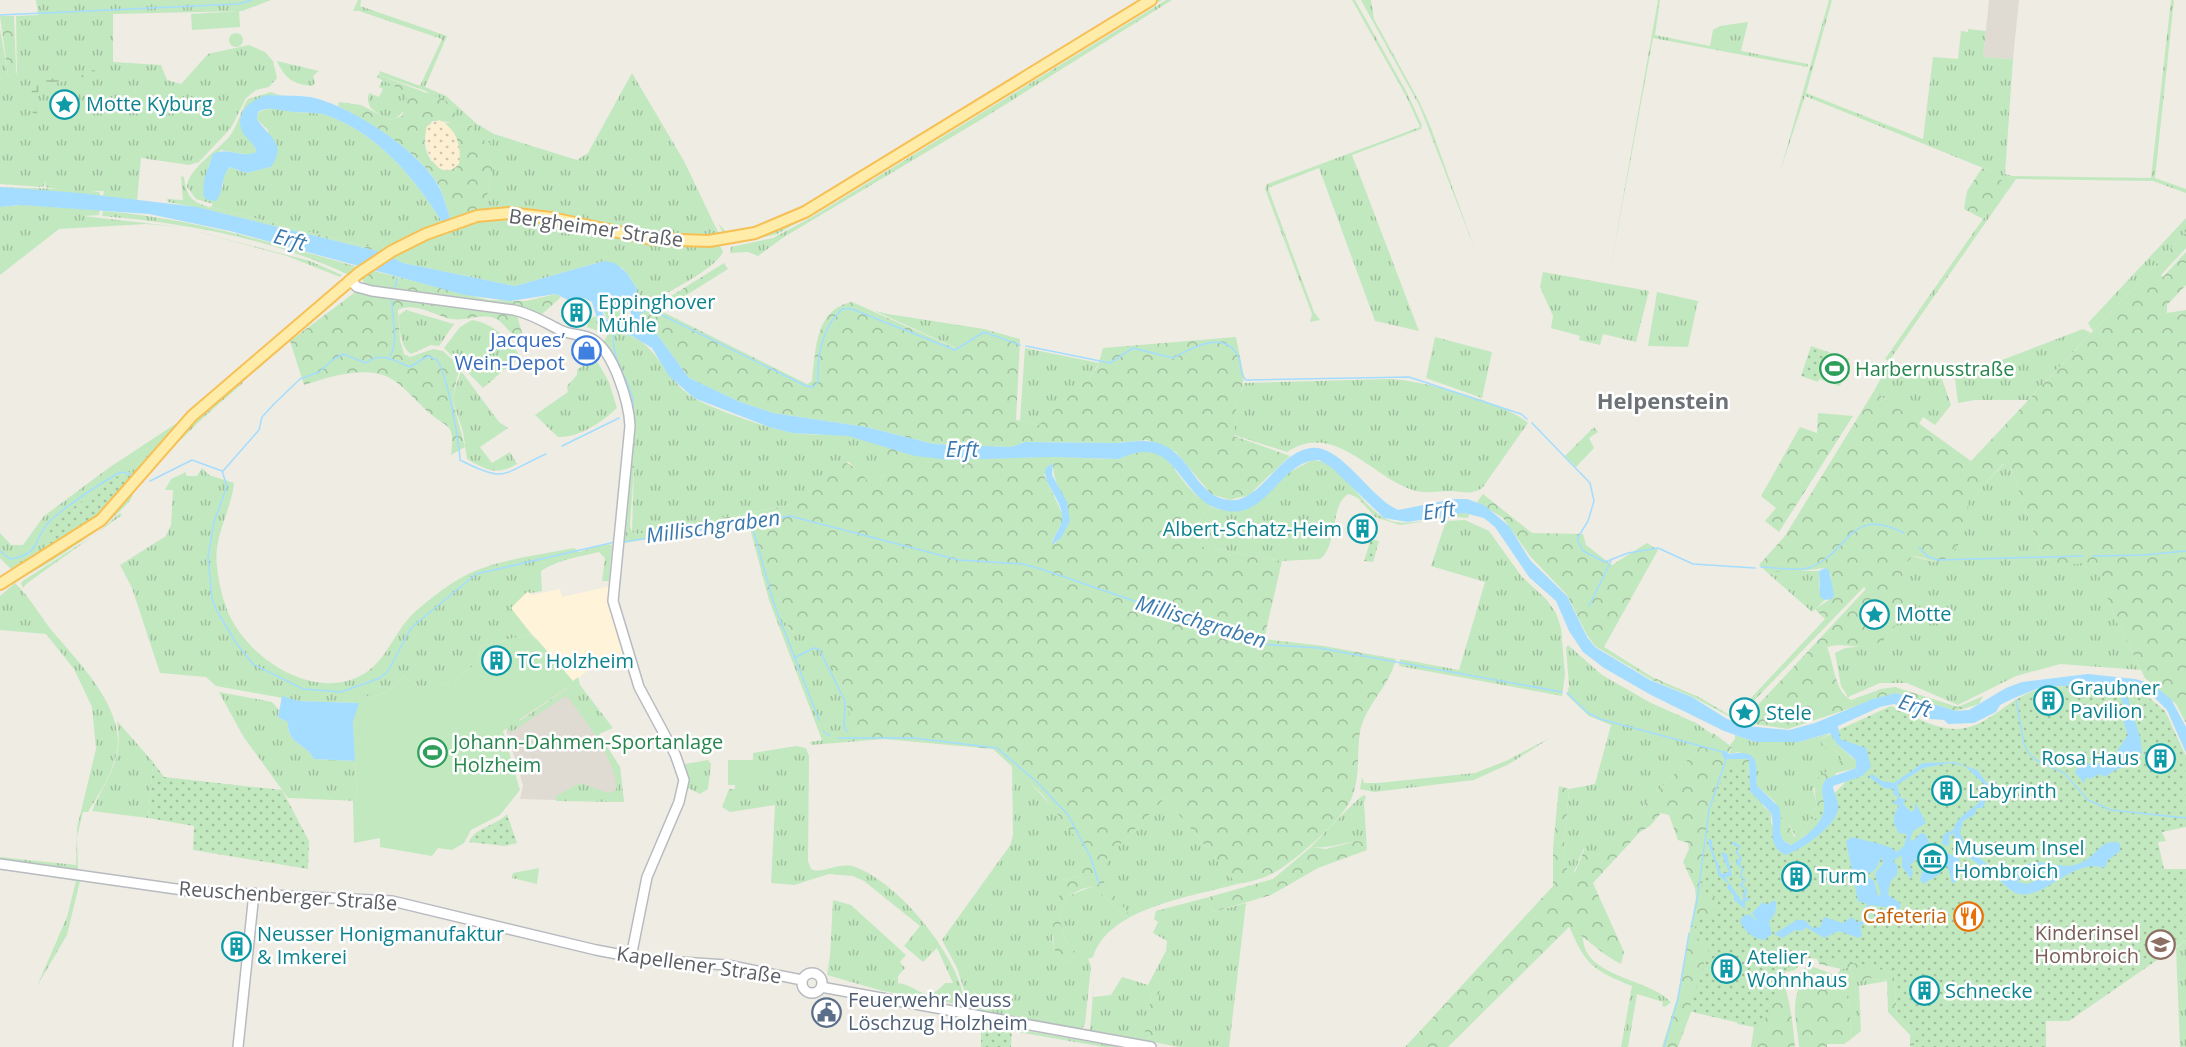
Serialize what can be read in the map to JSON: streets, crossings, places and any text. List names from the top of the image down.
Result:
{
  "streets": {
    "main road": ["Bergheimer Straße", "Reuschenberger Straße", "Kapellener Straße"]
  },
  "crossings": [
    ["Reuschenberger Straße", "Kapellener Straße"]
  ],
  "districts": ["Helpenstein"],
  "water": ["Erft", "Millischgraben"],
  "places": {
    "place": ["Motte Kyburg", "Motte", "Stele"],
    "building": [
      "Eppinghover Mühle",
      "Albert-Schatz-Heim",
      "TC Holzheim",
      "Graubner Pavilion",
      "Rosa Haus",
      "Labyrinth",
      "Turm",
      "Neusser Honigmanufaktur & Imkerei",
      "Atelier, Wohnhaus",
      "Schnecke"
    ],
    "shop": ["Jacques’ Wein-Depot"],
    "sports": ["Harbernusstraße", "Johann-Dahmen-Sportanlage Holzheim"],
    "museum": ["Museum Insel Hombroich"],
    "restaurant": ["Cafeteria"],
    "school or university": ["Kinderinsel Hombroich"],
    "public building": ["Feuerwehr Neuss Löschzug Holzheim"]
  }
}
